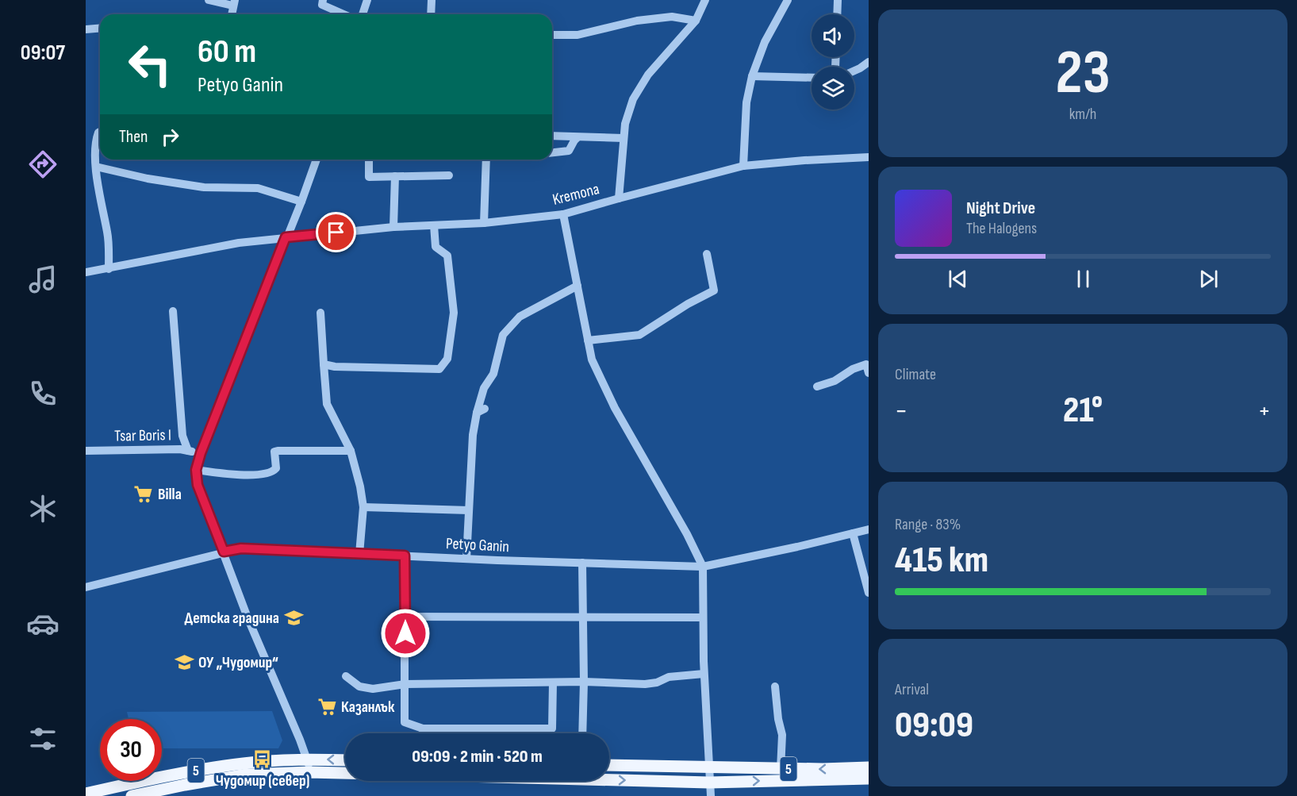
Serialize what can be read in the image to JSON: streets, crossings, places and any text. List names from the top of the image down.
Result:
{
  "streets": {
    "main road": ["5"],
    "street": ["Kremona", "Tsar Boris I", "Petyo Ganin"]
  },
  "places": {
    "supermarket": ["Billa", "Казанлък"],
    "school or university": ["Детска градина", "ОУ „Чудомир“"],
    "bus stop": ["Чудомир (север)"]
  },
  "page": {
    "tabs": "09:07",
    "tile": [
      ["23", "km/h"],
      "Climate",
      ["Range · 83%", "415 km"],
      ["Arrival", "09:09"]
    ],
    "turn": ["60 m", "Petyo Ganin"],
    "then": "Then",
    "song": ["Night Drive", "The Halogens"],
    "heat": ["−", "21°", "+"],
    "limit": "30",
    "trip": "09:09 · 2 min · 520 m"
  }
}
